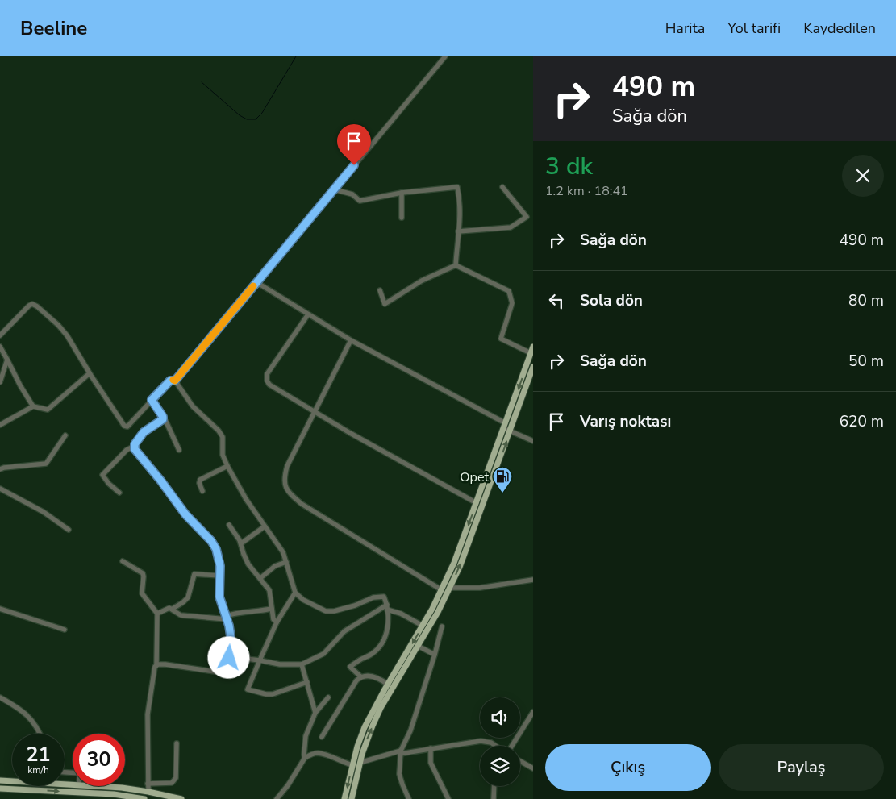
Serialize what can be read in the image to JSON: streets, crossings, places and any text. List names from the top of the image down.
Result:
{
  "places": {
    "fuel station": ["Opet"]
  },
  "page": {
    "header": "Beeline",
    "nav": ["Harita", "Yol tarifi", "Kaydedilen"],
    "turn": ["490 m", "Sağa dön"],
    "heading": ["3 dk", "1.2 km · 18:41"],
    "list": [
      {
        "name": "Sağa dön",
        "value": "490 m"
      },
      {
        "name": "Sola dön",
        "value": "80 m"
      },
      {
        "name": "Sağa dön",
        "value": "50 m"
      },
      {
        "name": "Varış noktası",
        "value": "620 m"
      }
    ],
    "speed": "21 km/h",
    "limit": "30",
    "buttons": ["Çıkış", "Paylaş"]
  }
}
